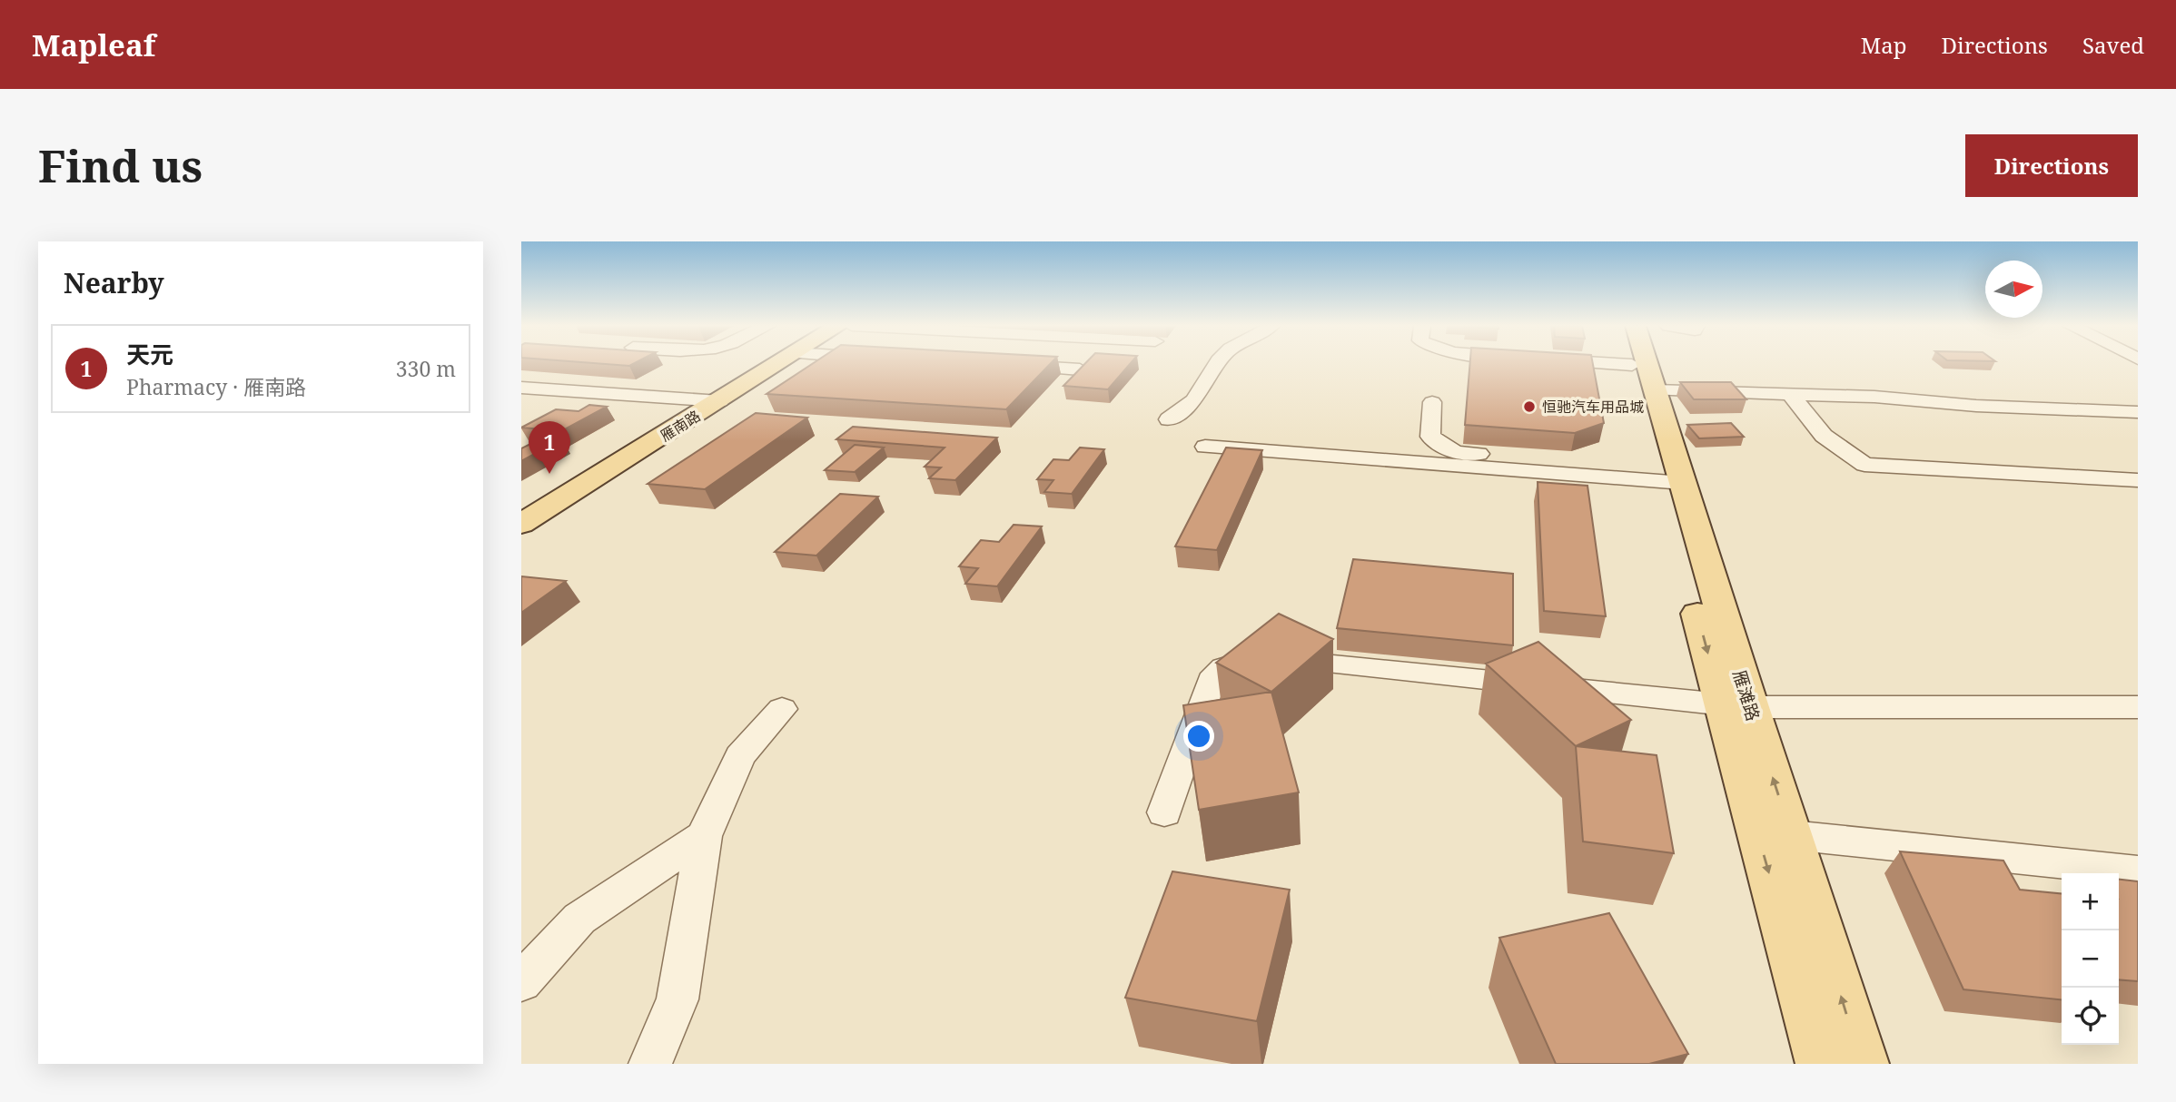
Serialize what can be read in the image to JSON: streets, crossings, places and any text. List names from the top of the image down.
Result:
{
  "streets": {
    "main road": ["雁南路", "雁滩路"]
  },
  "places": ["恒驰汽车用品城"],
  "north": "right",
  "page": {
    "header": "Mapleaf",
    "nav": ["Map", "Directions", "Saved"],
    "buttons": "Directions",
    "title": "Find us",
    "heading": "Nearby",
    "list": [
      {
        "mark": "1",
        "name": "天元",
        "note": "Pharmacy · 雁南路",
        "value": "330 m"
      }
    ],
    "pins": "1",
    "map_buttons": ["+", "−"]
  }
}
